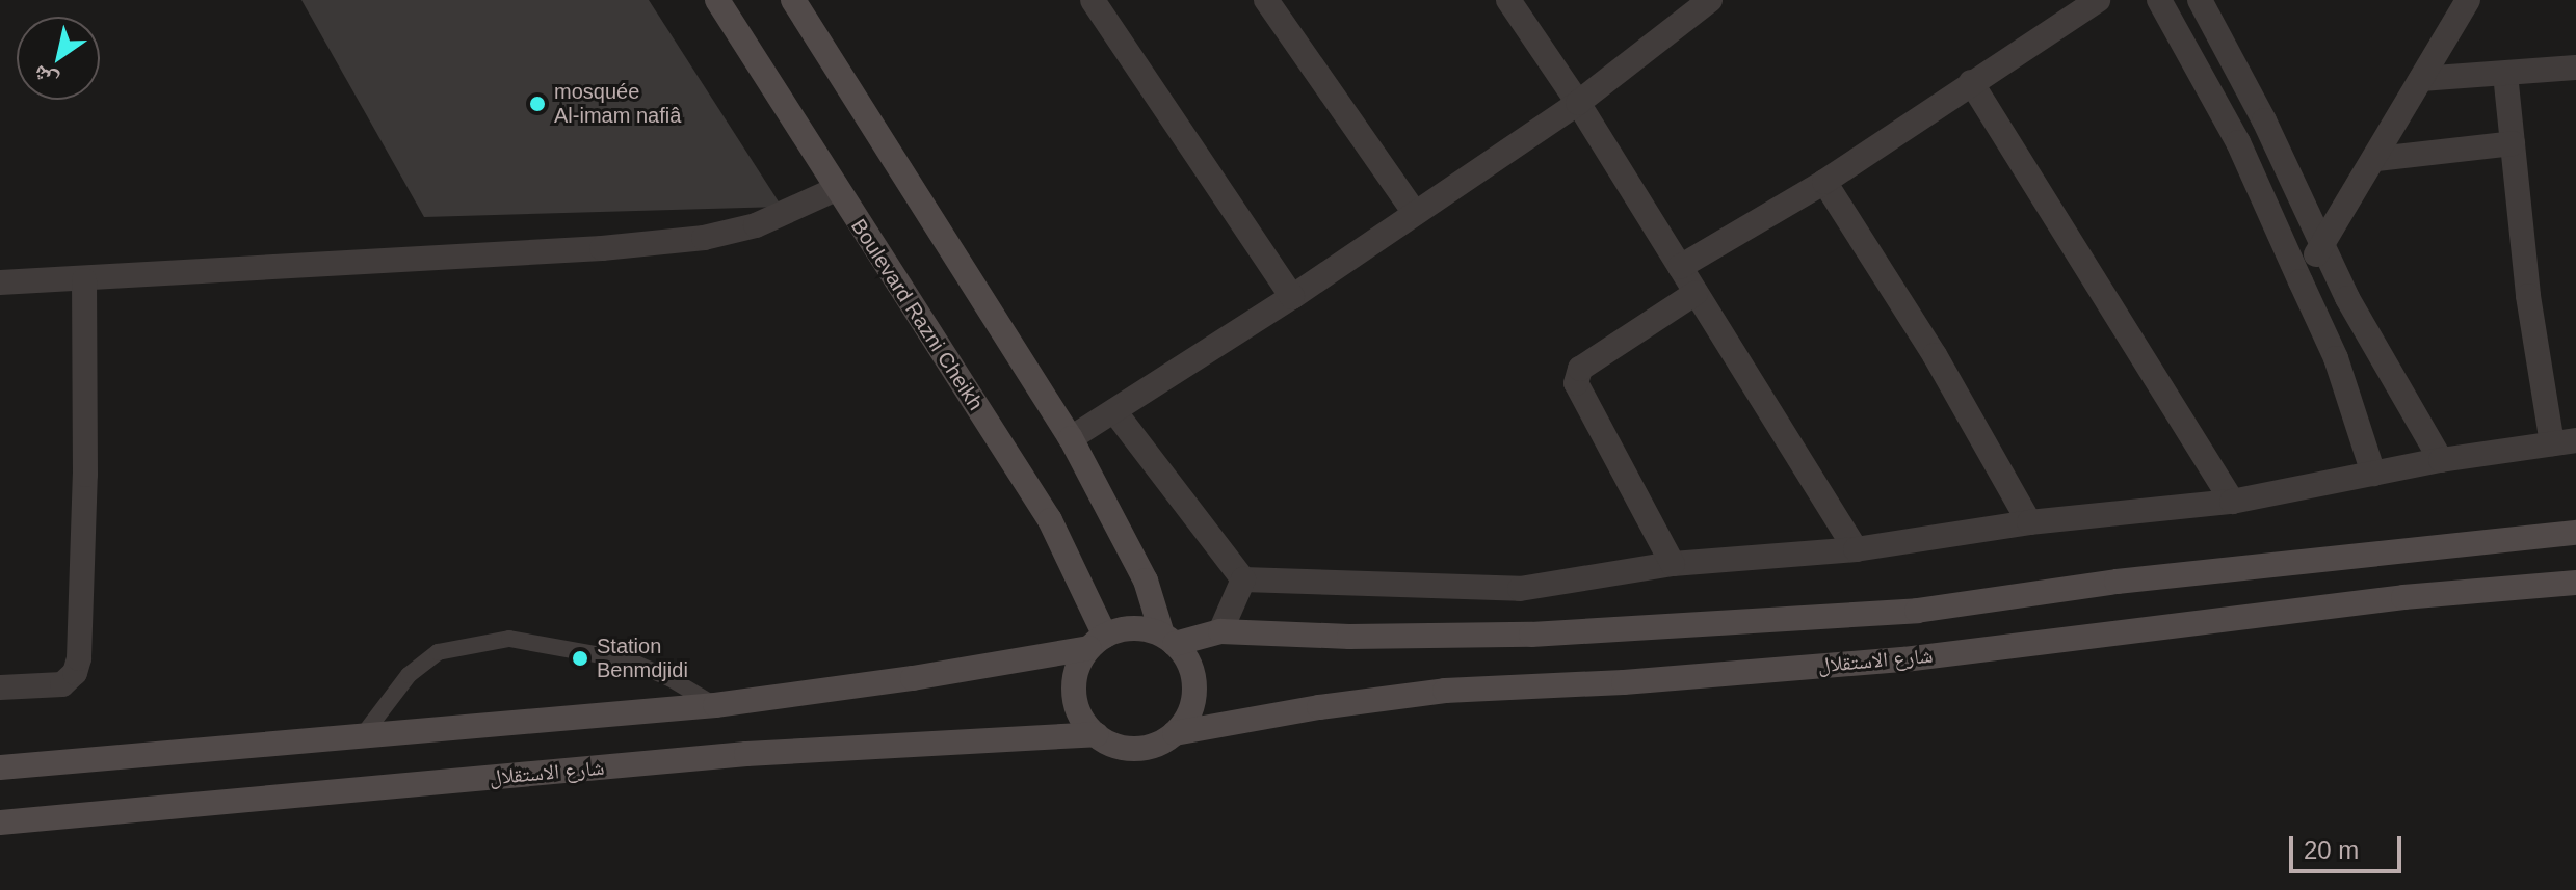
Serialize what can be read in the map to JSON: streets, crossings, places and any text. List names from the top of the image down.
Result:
{
  "streets": {
    "main road": ["Boulevard Razni Cheikh", "شارع الاستقلال"]
  },
  "crossings": [
    ["Boulevard Razni Cheikh", "شارع الاستقلال"]
  ],
  "places": ["mosquée Al-imam nafiâ", "Station Benmdjidi"],
  "scale_bar": "20 m",
  "north": "bottom left"
}
